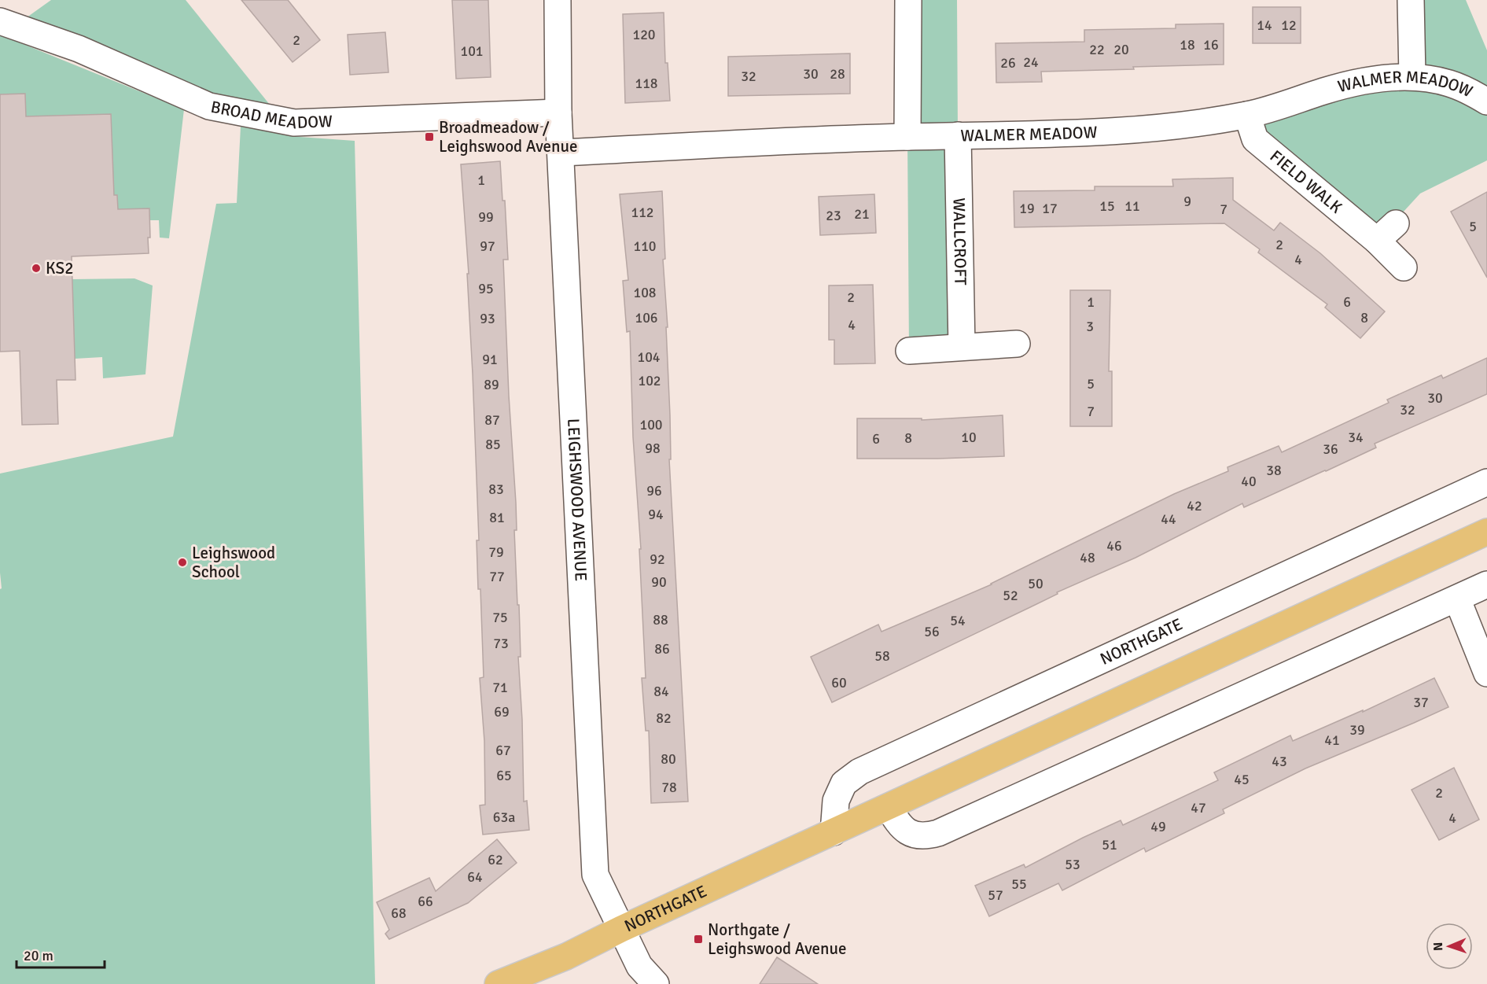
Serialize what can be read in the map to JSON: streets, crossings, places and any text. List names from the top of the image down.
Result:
{
  "streets": {
    "main road": ["NORTHGATE"],
    "street": [
      "WALMER MEADOW",
      "BROAD MEADOW",
      "FIELD WALK",
      "WALLCROFT",
      "LEIGHSWOOD AVENUE"
    ]
  },
  "crossings": [
    ["WALMER MEADOW", "FIELD WALK"],
    ["WALMER MEADOW", "WALLCROFT"],
    ["WALMER MEADOW", "LEIGHSWOOD AVENUE"],
    ["BROAD MEADOW", "LEIGHSWOOD AVENUE"],
    ["LEIGHSWOOD AVENUE", "NORTHGATE"]
  ],
  "places": {
    "transit": ["Broadmeadow / Leighswood Avenue", "Northgate / Leighswood Avenue"],
    "other": ["KS2", "Leighswood School"]
  },
  "house_numbers": [
    "14",
    "12",
    "120",
    "2",
    "18",
    "16",
    "22",
    "20",
    "101",
    "24",
    "26",
    "30",
    "28",
    "32",
    "118",
    "1",
    "9",
    "15",
    "11",
    "19",
    "17",
    "7",
    "112",
    "21",
    "23",
    "99",
    "5",
    "2",
    "97",
    "110",
    "4",
    "95",
    "108",
    "2",
    "1",
    "6",
    "106",
    "8",
    "93",
    "4",
    "3",
    "104",
    "91",
    "102",
    "5",
    "89",
    "30",
    "32",
    "7",
    "87",
    "100",
    "10",
    "34",
    "8",
    "6",
    "85",
    "98",
    "36",
    "38",
    "40",
    "83",
    "96",
    "42",
    "94",
    "81",
    "44",
    "46",
    "79",
    "48",
    "92",
    "77",
    "90",
    "50",
    "52",
    "75",
    "88",
    "54",
    "56",
    "73",
    "86",
    "58",
    "60",
    "71",
    "84",
    "37",
    "69",
    "82",
    "39",
    "41",
    "67",
    "80",
    "43",
    "65",
    "45",
    "78",
    "2",
    "47",
    "63a",
    "4",
    "49",
    "51",
    "62",
    "53",
    "64",
    "55",
    "57",
    "66",
    "68"
  ],
  "scale_bar": "20 m",
  "north": "left"
}
